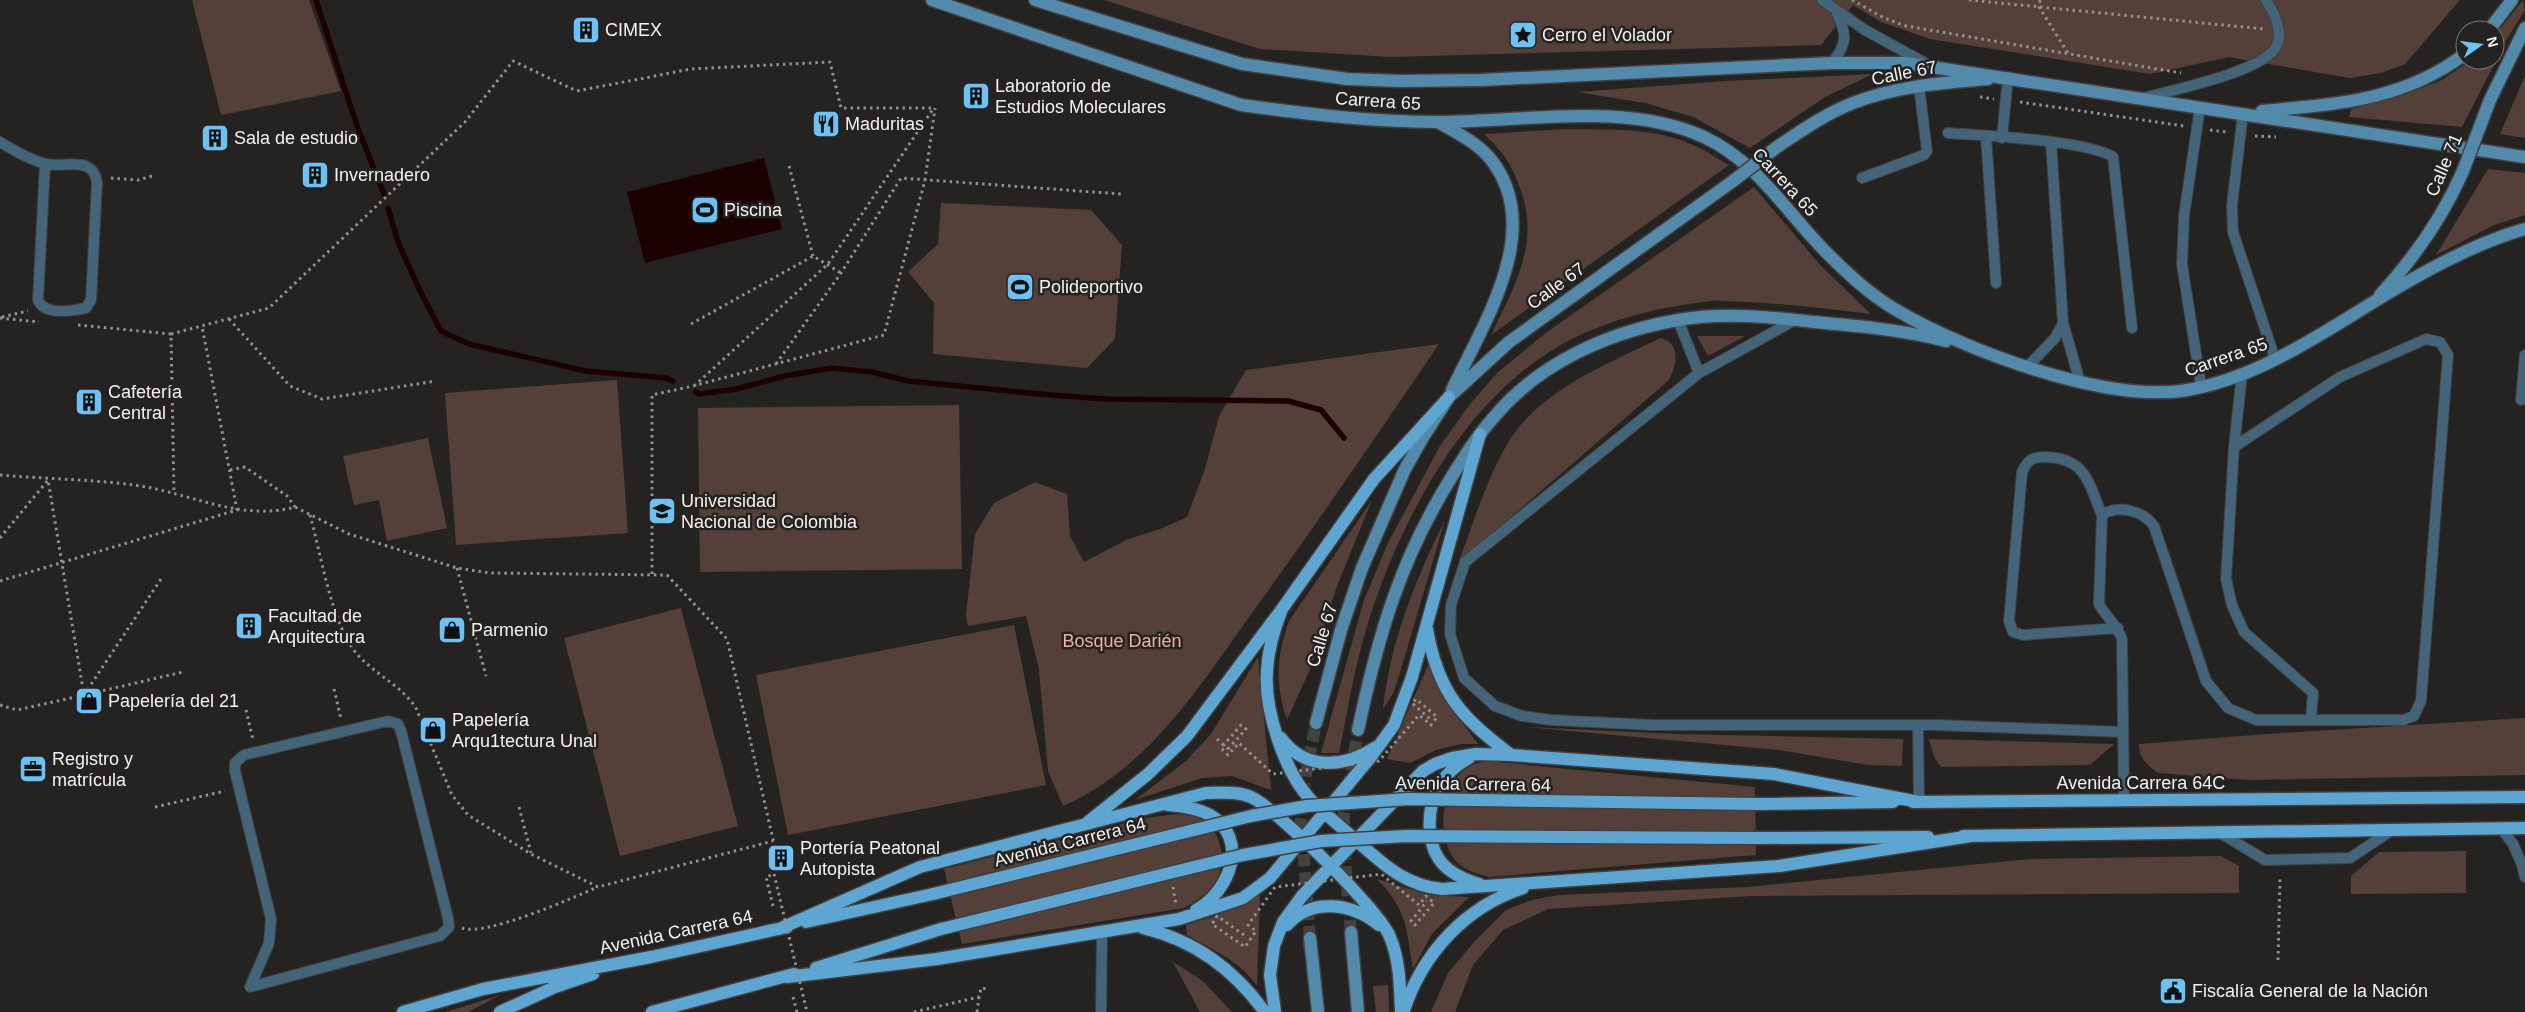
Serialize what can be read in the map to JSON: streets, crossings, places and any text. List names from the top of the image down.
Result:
{
  "streets": {
    "main road": [
      "Calle 67",
      "Carrera 65",
      "Calle 71",
      "Avenida Carrera 64C",
      "Avenida Carrera 64"
    ]
  },
  "crossings": [
    ["Calle 67", "Carrera 65"],
    ["Carrera 65", "Calle 71"],
    ["Avenida Carrera 64C", "Avenida Carrera 64"]
  ],
  "parks": ["Bosque Darién"],
  "places": {
    "building": [
      "CIMEX",
      "Laboratorio de Estudios Moleculares",
      "Sala de estudio",
      "Invernadero",
      "Cafetería Central",
      "Facultad de Arquitectura",
      "Portería Peatonal Autopista"
    ],
    "place": ["Cerro el Volador"],
    "restaurant": ["Maduritas"],
    "sports": ["Piscina", "Polideportivo"],
    "school or university": ["Universidad Nacional de Colombia"],
    "shop": ["Parmenio", "Papelería del 21", "Papelería Arqu1tectura Unal"],
    "office": ["Registro y matrícula"],
    "public building": ["Fiscalía General de la Nación"]
  },
  "north": "right"
}
